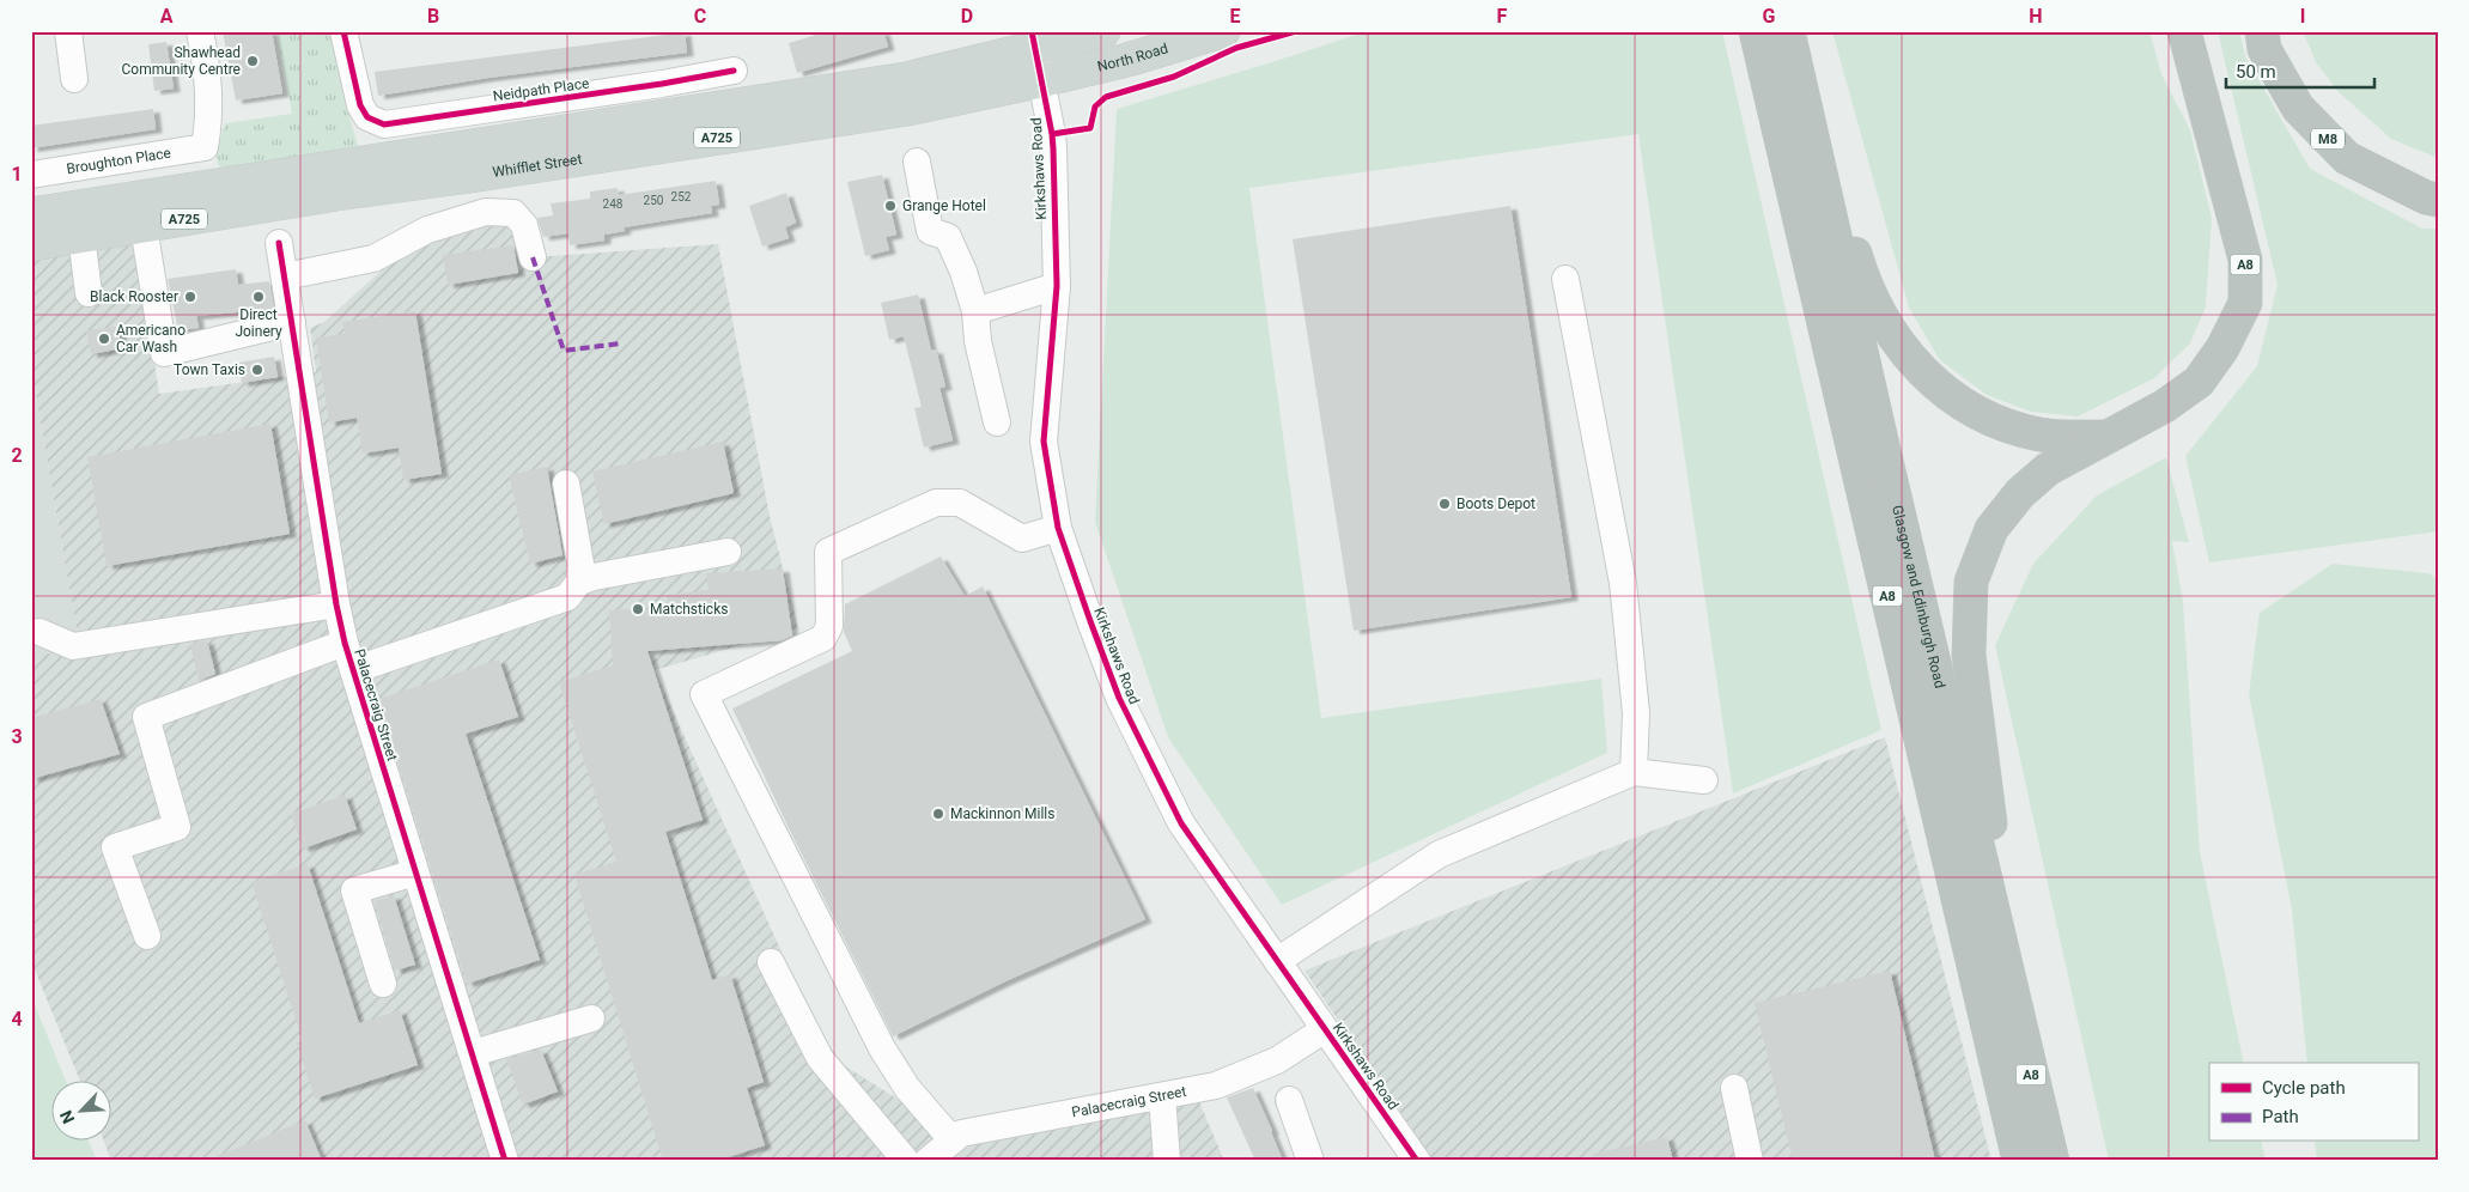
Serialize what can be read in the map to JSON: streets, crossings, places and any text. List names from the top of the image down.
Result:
{
  "streets": {
    "highway": ["M8", "A8", "Glasgow and Edinburgh Road"],
    "main road": ["North Road", "A725", "Whifflet Street"],
    "street": [
      "Neidpath Place",
      "Broughton Place",
      "Kirkshaws Road",
      "Palacecraig Street"
    ]
  },
  "crossings": [
    ["North Road", "Whifflet Street"],
    ["North Road", "Kirkshaws Road"],
    ["A725", "Whifflet Street"],
    ["A725", "Kirkshaws Road"],
    ["Whifflet Street", "Kirkshaws Road"],
    ["Kirkshaws Road", "Palacecraig Street"],
    ["A8", "Glasgow and Edinburgh Road"]
  ],
  "places": [
    "Shawhead Community Centre",
    "Grange Hotel",
    "Black Rooster",
    "Direct Joinery",
    "Americano Car Wash",
    "Town Taxis",
    "Boots Depot",
    "Matchsticks",
    "Mackinnon Mills"
  ],
  "house_numbers": ["252", "250", "248"],
  "legend": ["Cycle path", "Path"],
  "scale_bar": "50 m",
  "north": "bottom left",
  "grid": {
    "columns": [
      "A",
      "B",
      "C",
      "D",
      "E",
      "F",
      "G",
      "H",
      "I"
    ],
    "rows": [
      "1",
      "2",
      "3",
      "4"
    ]
  }
}
